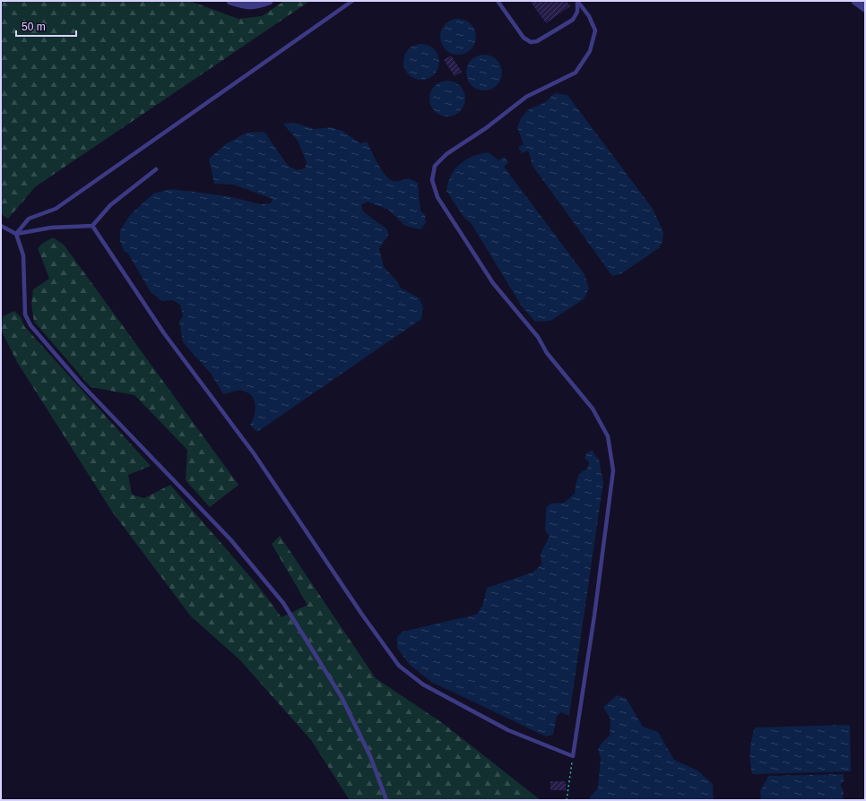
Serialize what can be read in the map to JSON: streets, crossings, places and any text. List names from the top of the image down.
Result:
{
  "scale_bar": "50 m"
}
